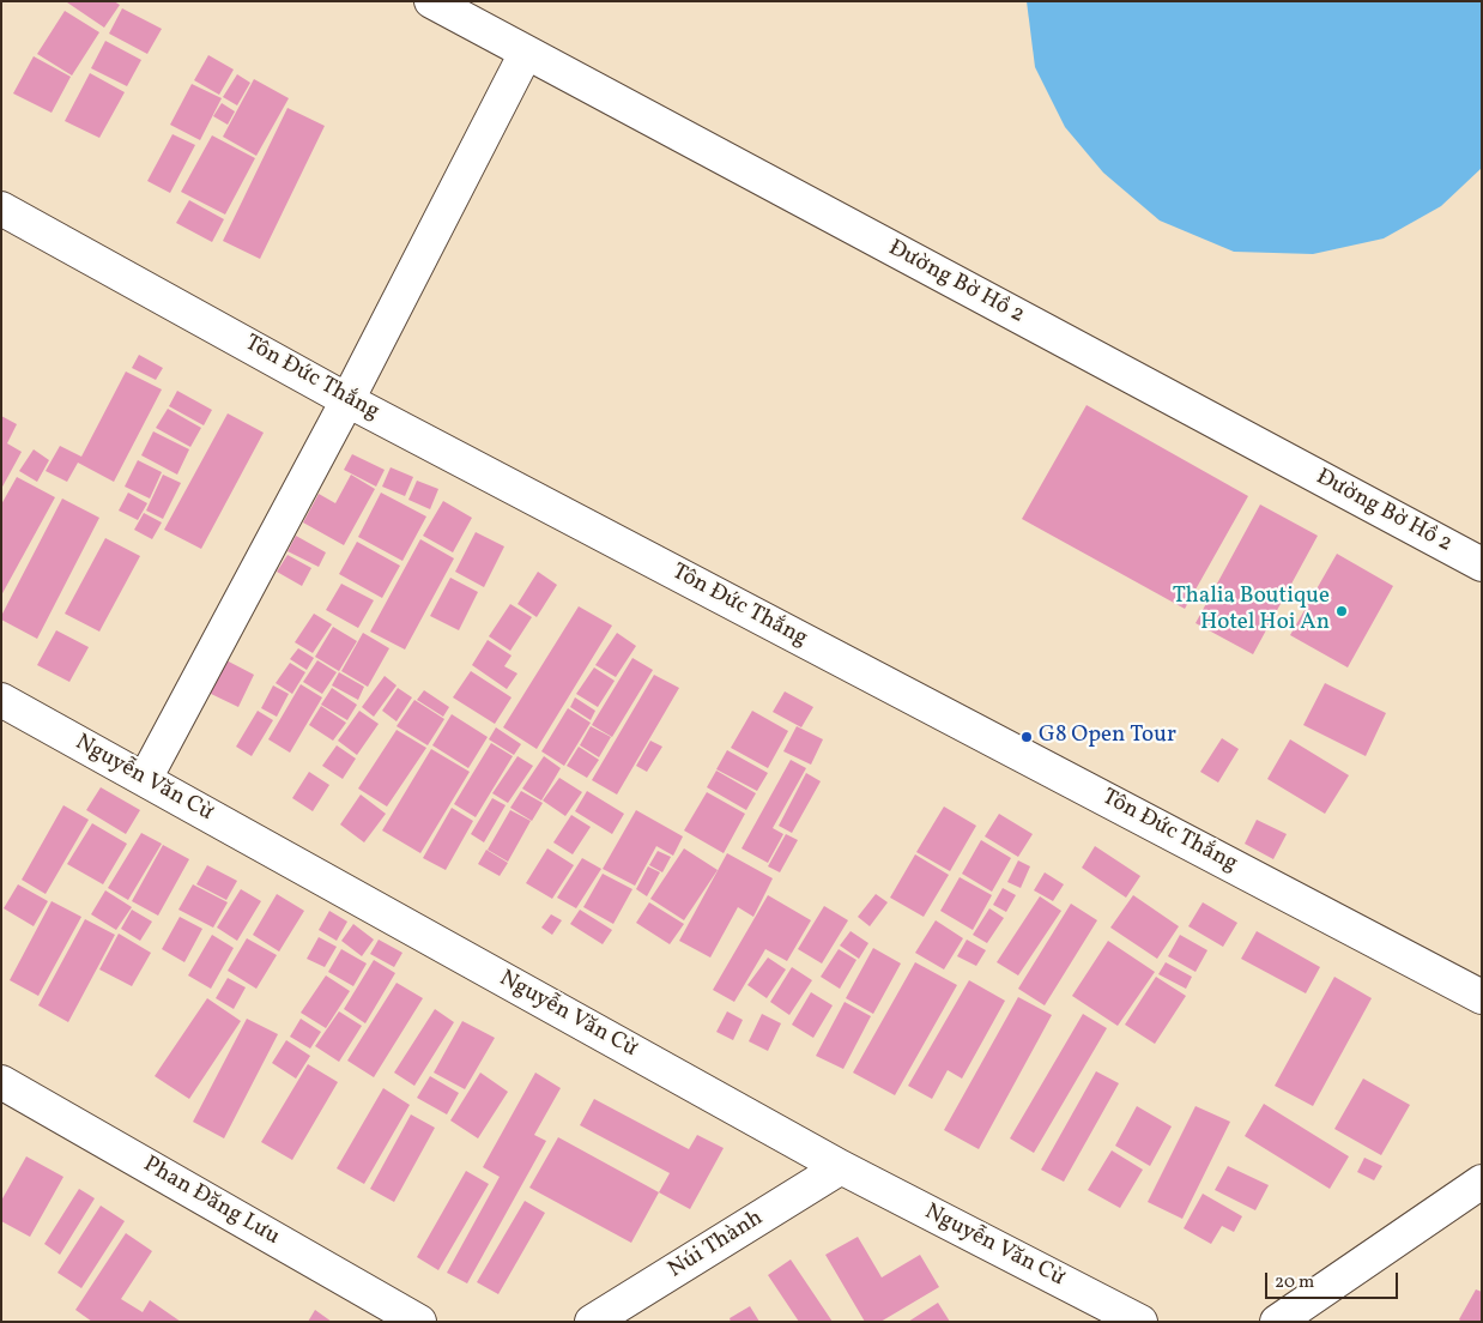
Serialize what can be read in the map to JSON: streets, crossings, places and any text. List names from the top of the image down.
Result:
{
  "streets": {
    "street": [
      "Đường Bờ Hồ 2",
      "Tôn Đức Thắng",
      "Nguyễn Văn Cừ",
      "Phan Đăng Lưu",
      "Núi Thành"
    ]
  },
  "crossings": [
    ["Nguyễn Văn Cừ", "Núi Thành"]
  ],
  "places": ["Thalia Boutique Hotel Hoi An", "G8 Open Tour"],
  "scale_bar": "20 m"
}
